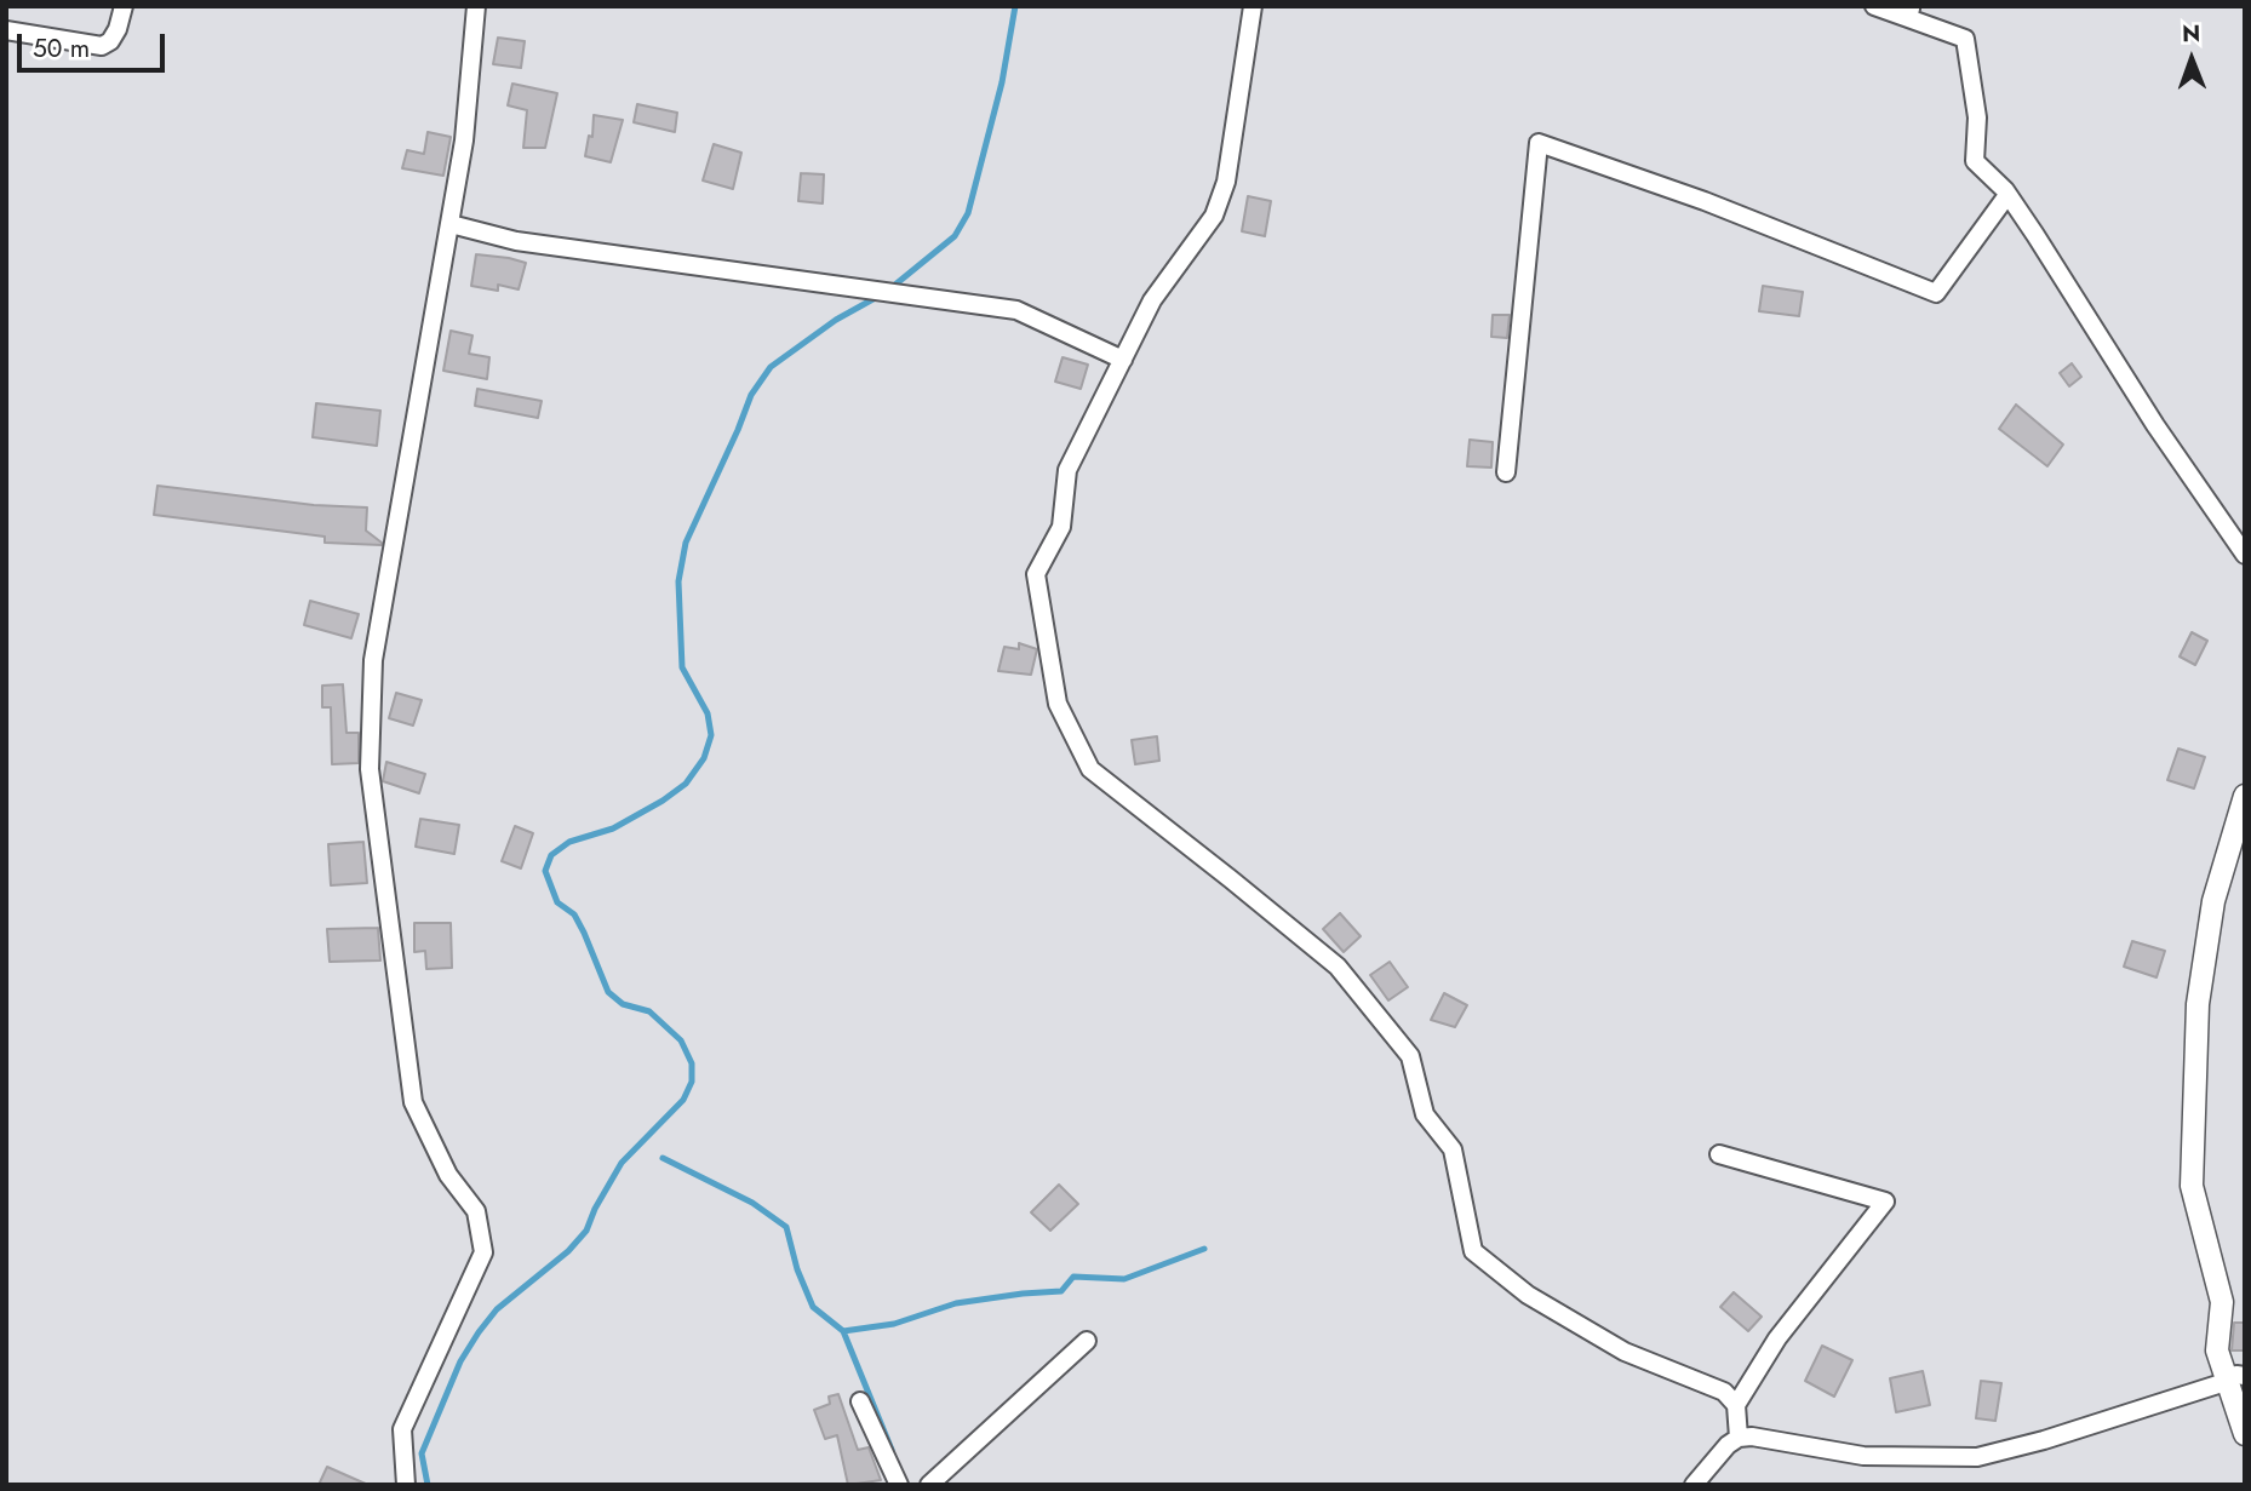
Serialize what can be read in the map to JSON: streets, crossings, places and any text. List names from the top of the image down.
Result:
{
  "scale_bar": "50 m",
  "north": "top"
}
